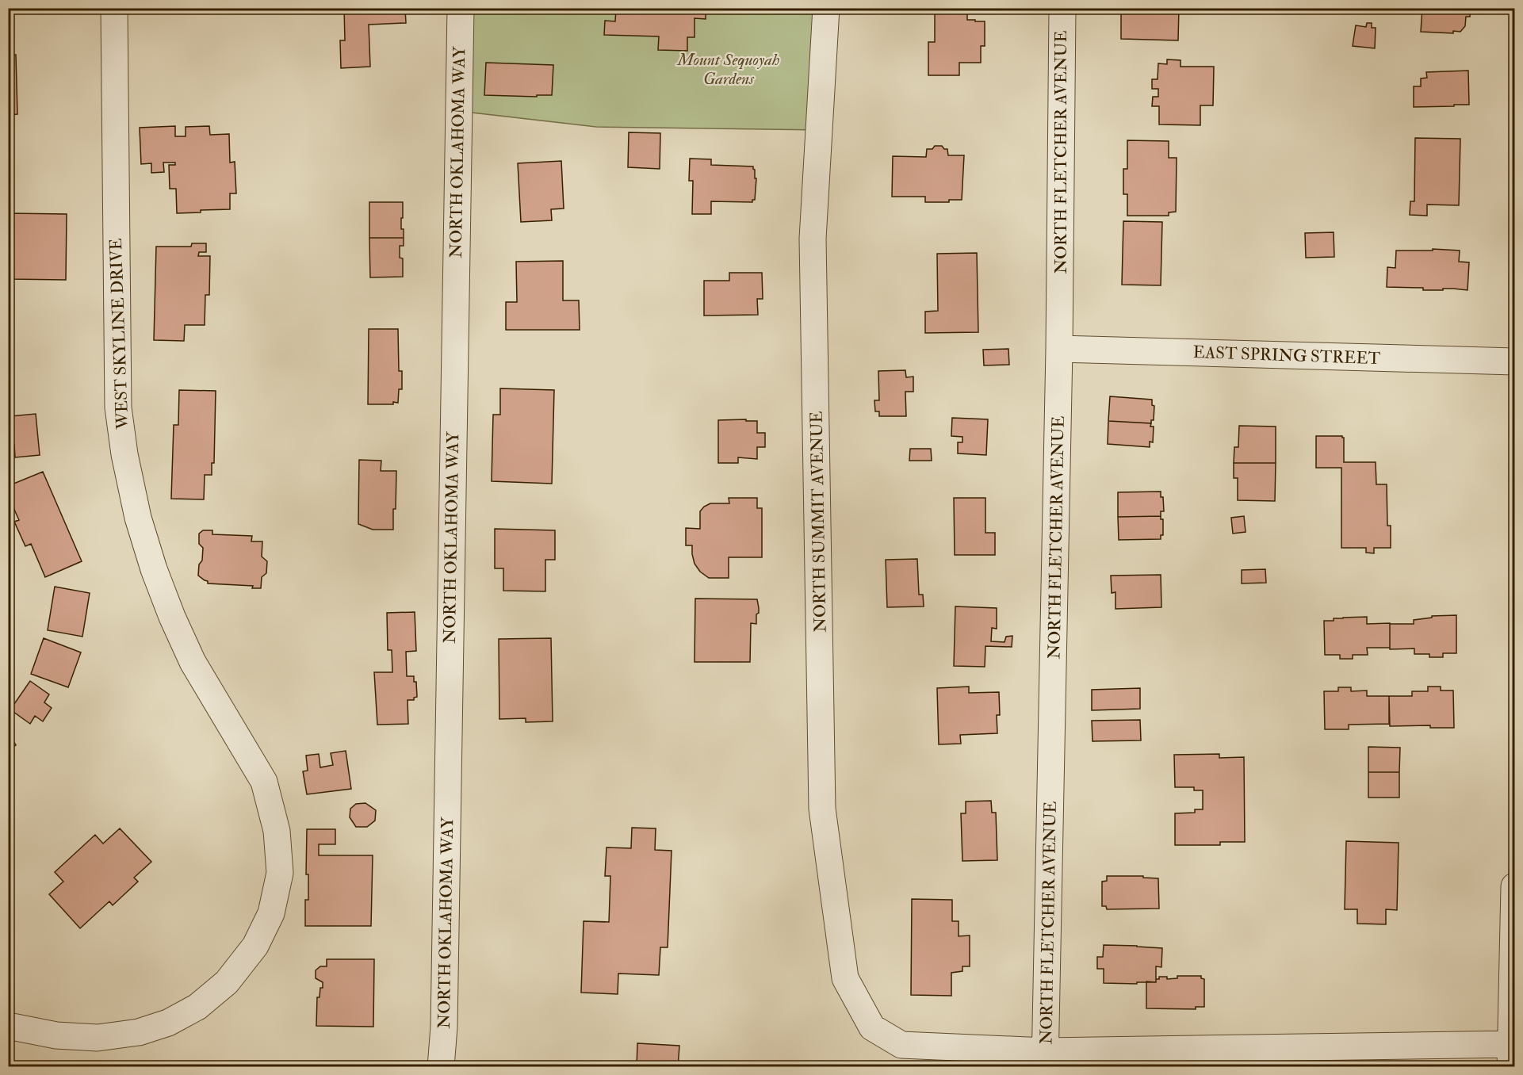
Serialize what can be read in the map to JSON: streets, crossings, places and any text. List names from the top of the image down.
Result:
{
  "streets": {
    "street": [
      "NORTH OKLAHOMA WAY",
      "NORTH FLETCHER AVENUE",
      "WEST SKYLINE DRIVE",
      "EAST SPRING STREET",
      "NORTH SUMMIT AVENUE"
    ]
  },
  "crossings": [
    ["NORTH FLETCHER AVENUE", "EAST SPRING STREET"],
    ["NORTH FLETCHER AVENUE", "NORTH SUMMIT AVENUE"]
  ],
  "parks": ["Mount Sequoyah Gardens"]
}
